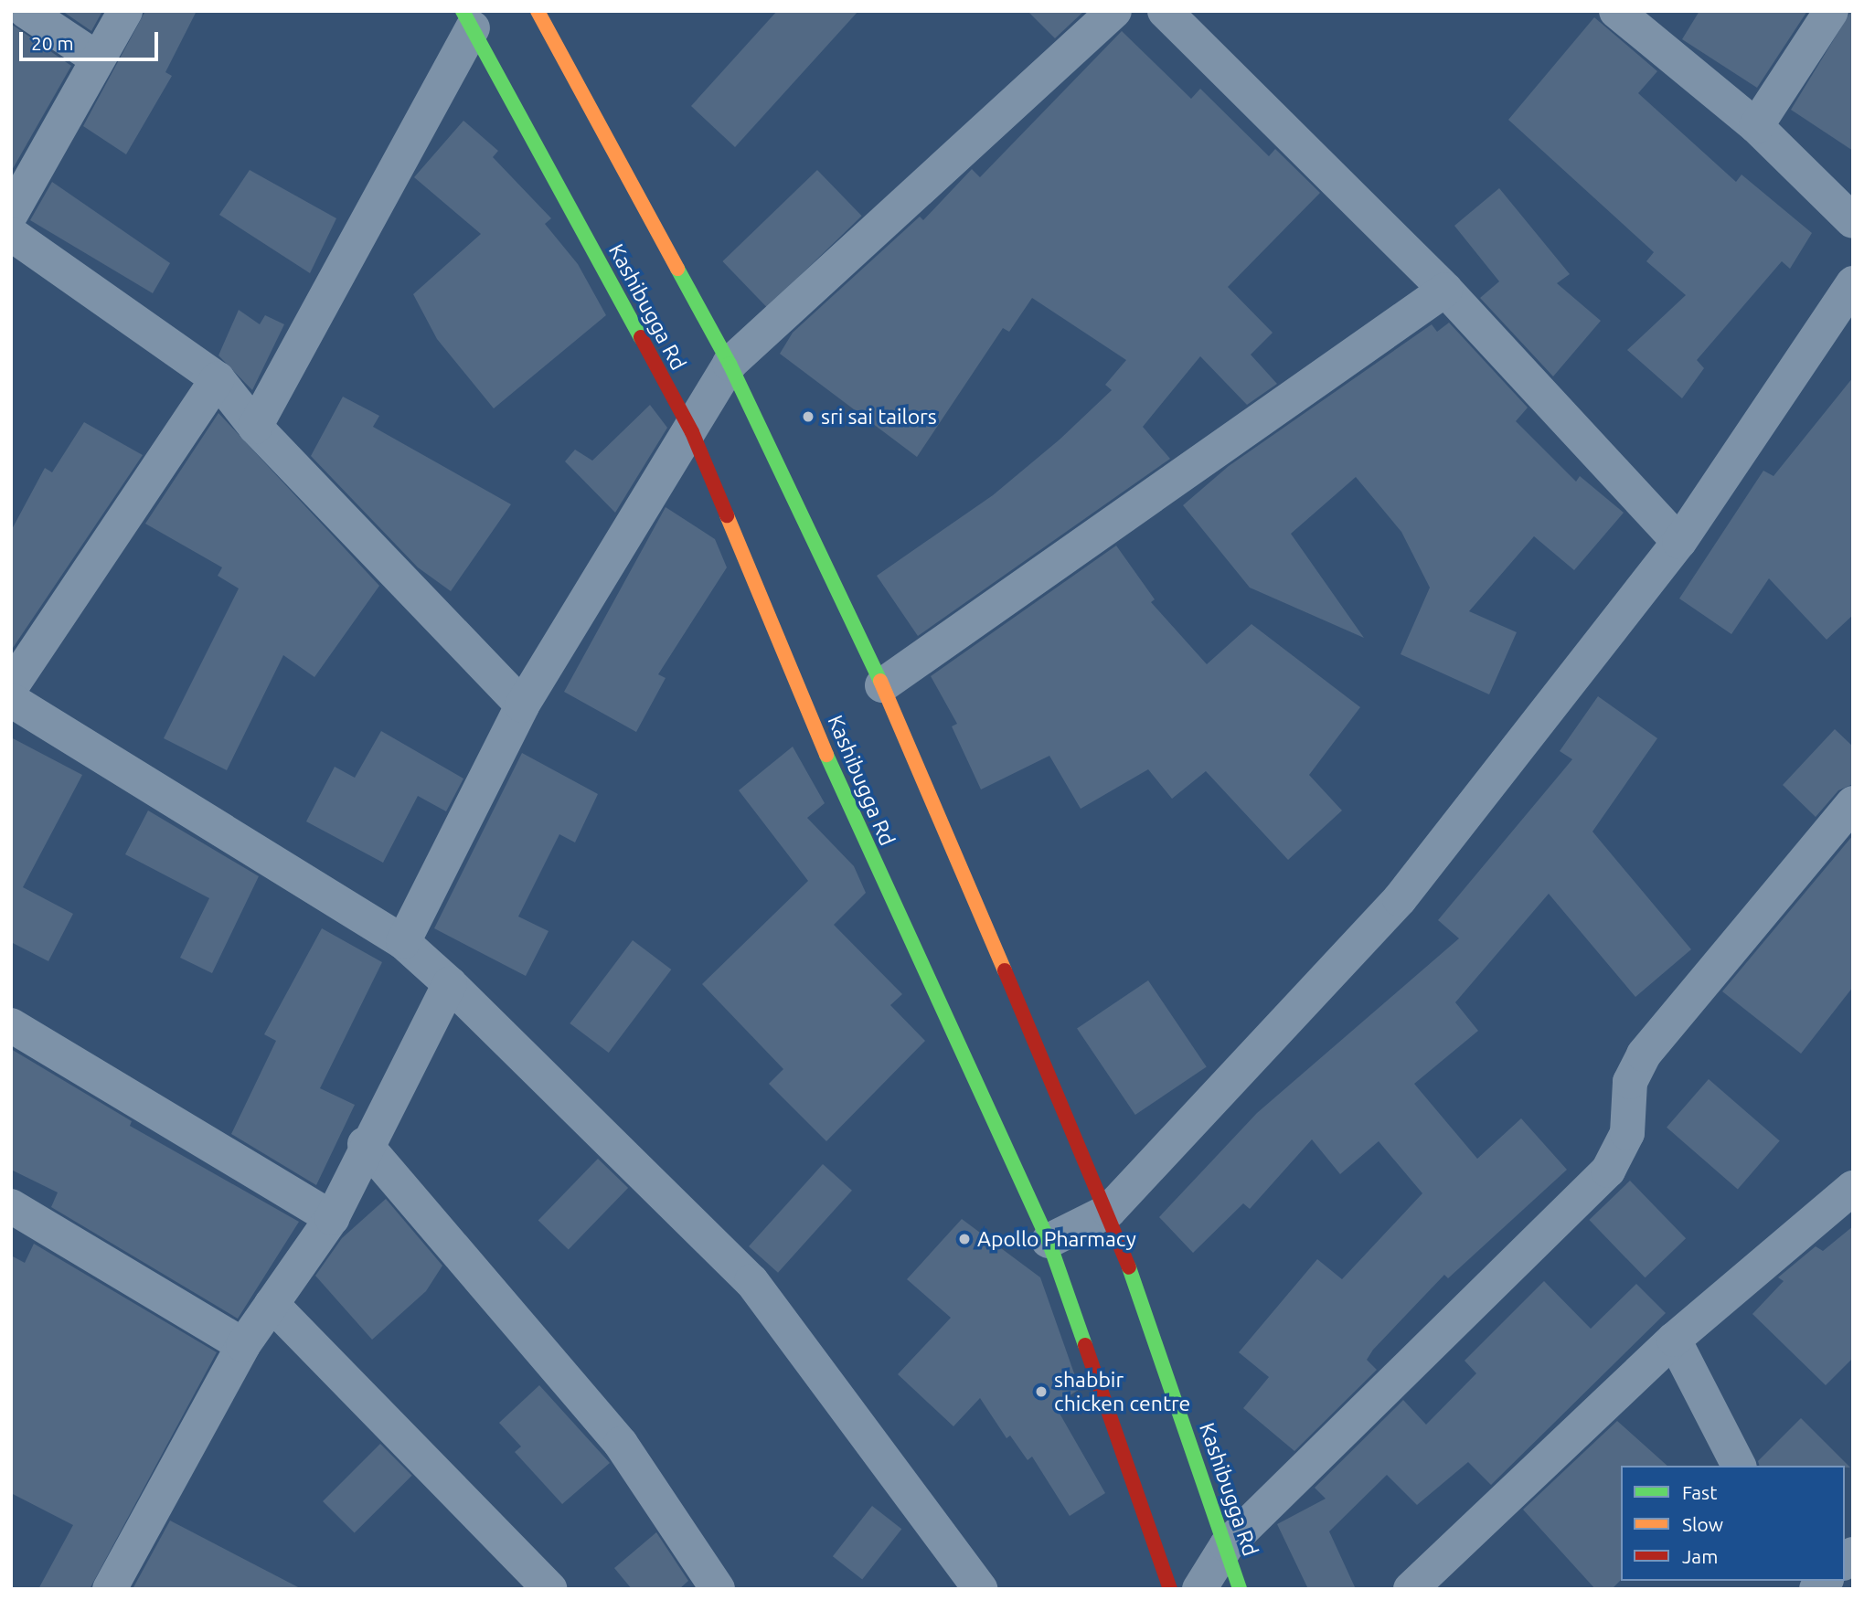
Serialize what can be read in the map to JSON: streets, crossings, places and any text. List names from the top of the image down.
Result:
{
  "streets": {
    "main road": ["Kashibugga Rd"]
  },
  "places": ["sri sai tailors", "Apollo Pharmacy", "shabbir chicken centre"],
  "legend": ["Fast", "Slow", "Jam"],
  "scale_bar": "20 m"
}
